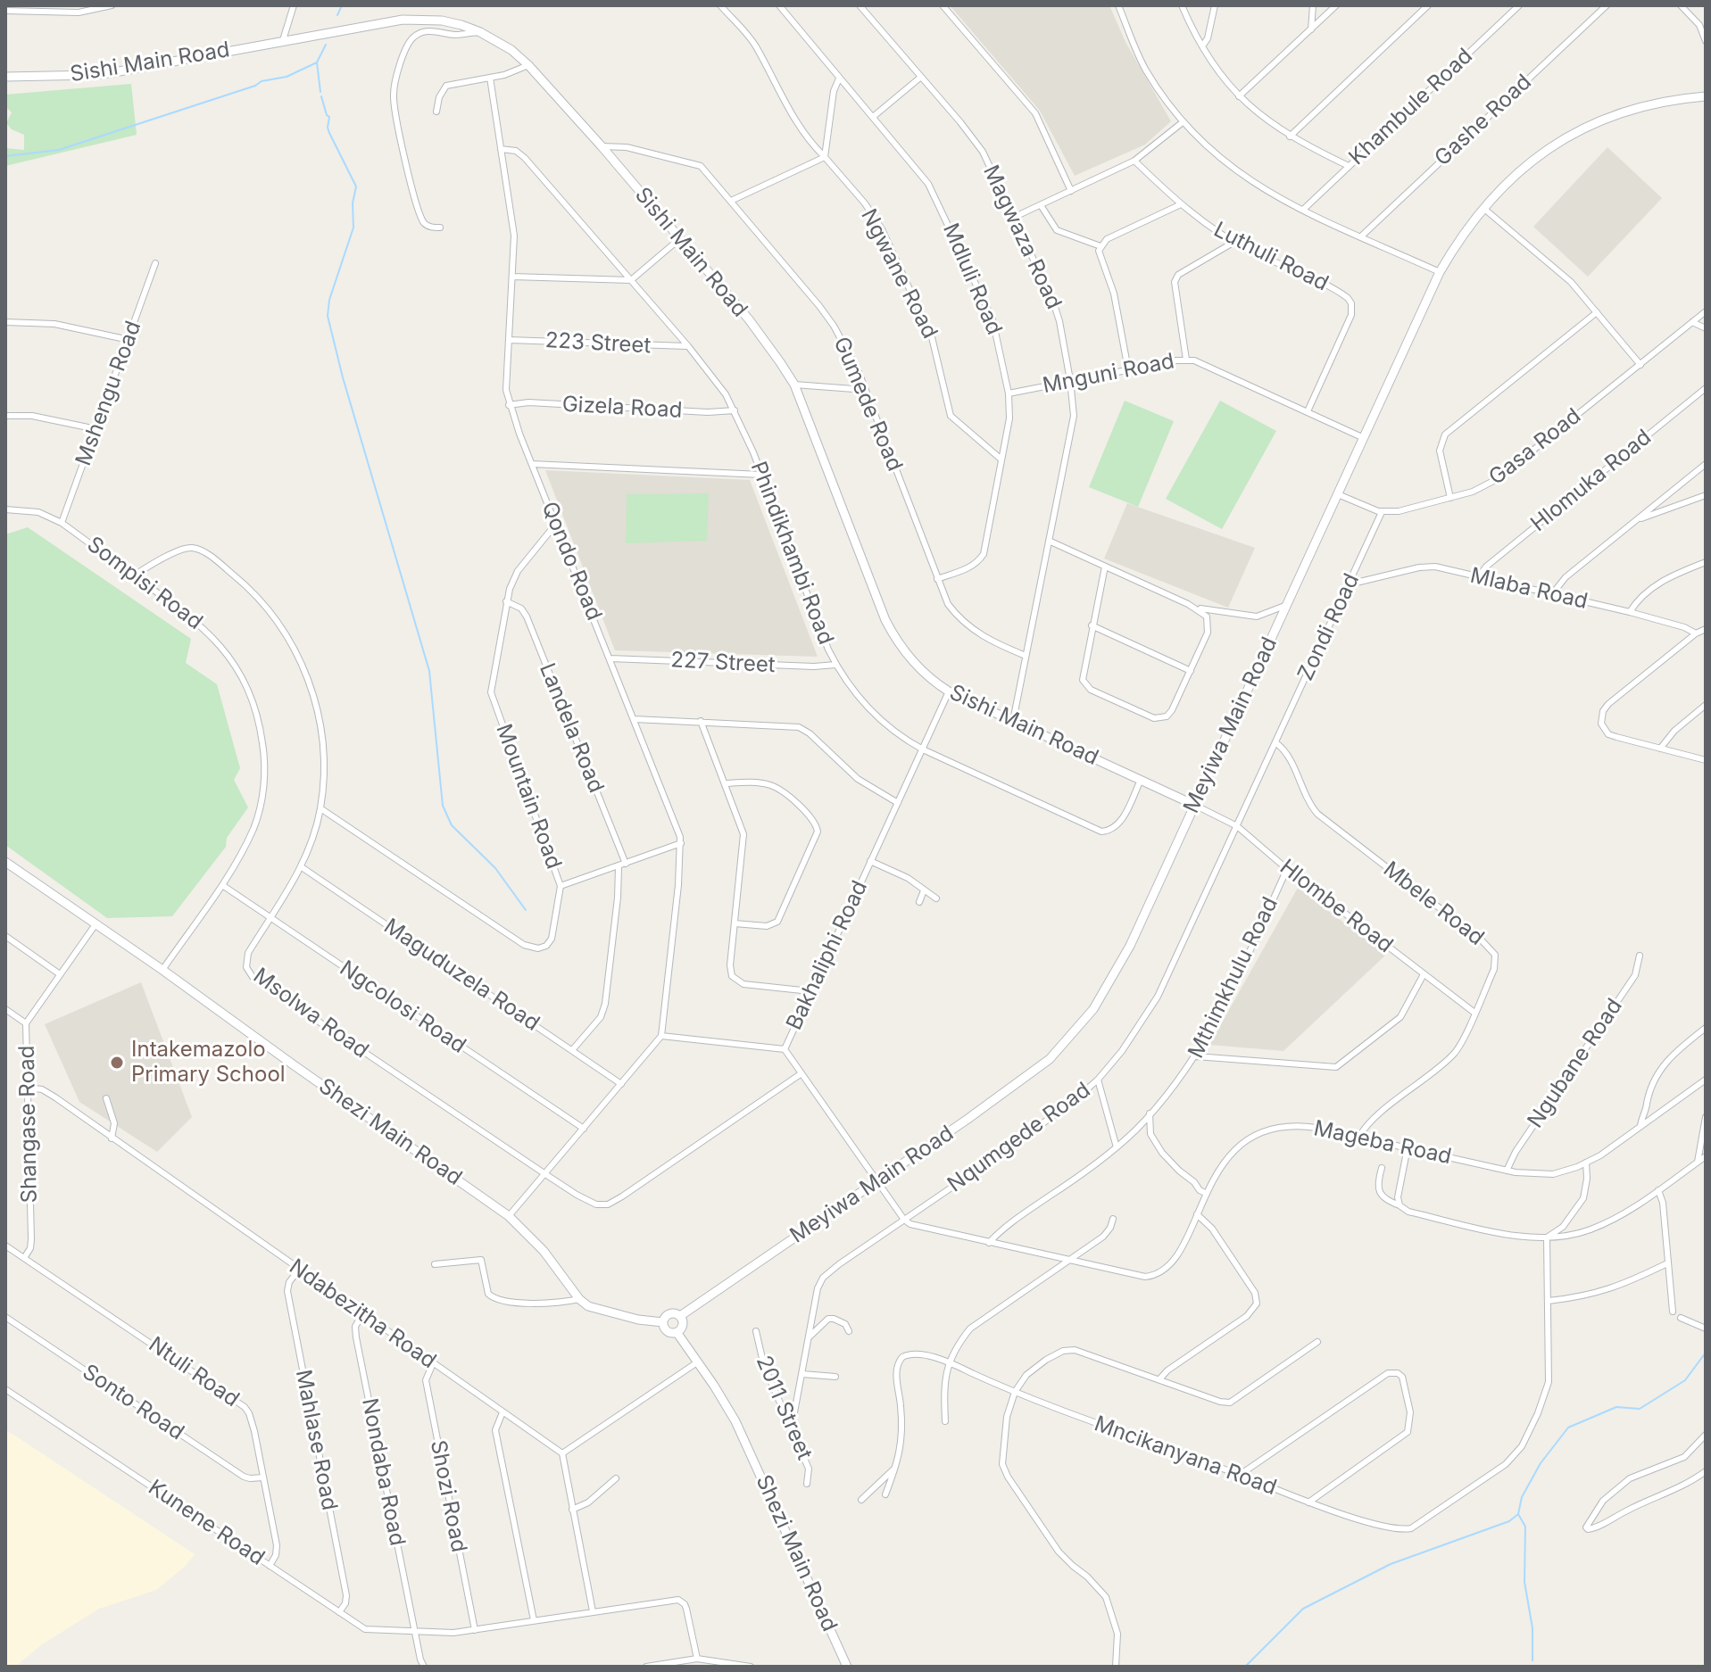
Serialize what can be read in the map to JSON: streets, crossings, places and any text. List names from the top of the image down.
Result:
{
  "streets": {
    "street": [
      "Sishi Main Road",
      "Khambule Road",
      "Gashe Road",
      "Magwaza Road",
      "Luthuli Road",
      "Ngwane Road",
      "Mdluli Road",
      "223 Street",
      "Mnguni Road",
      "Mshengu Road",
      "Gumede Road",
      "Gizela Road",
      "Gasa Road",
      "Hlomuka Road",
      "Phindikhambi Road",
      "Qondo Road",
      "Sompisi Road",
      "Mlaba Road",
      "Zondi Road",
      "227 Street",
      "Meyiwa Main Road",
      "Landela Road",
      "Mountain Road",
      "Mbele Road",
      "Hlombe Road",
      "Bakhaliphi Road",
      "Maguduzela Road",
      "Mthimkhulu Road",
      "Ngcolosi Road",
      "Msolwa Road",
      "Ngubane Road",
      "Shangase Road",
      "Shezi Main Road",
      "Nqumgede Road",
      "Mageba Road",
      "Ndabezitha Road",
      "Ntuli Road",
      "Sonto Road",
      "2011 Street",
      "Mahlase Road",
      "Mncikanyana Road",
      "Nondaba Road",
      "Shozi Road",
      "Kunene Road"
    ]
  },
  "crossings": [
    ["Sishi Main Road", "Magwaza Road"],
    ["Sishi Main Road", "Gumede Road"],
    ["Sishi Main Road", "Phindikhambi Road"],
    ["Sishi Main Road", "Meyiwa Main Road"],
    ["Sishi Main Road", "Hlombe Road"],
    ["Sishi Main Road", "Bakhaliphi Road"],
    ["Magwaza Road", "Mnguni Road"],
    ["Magwaza Road", "Gumede Road"],
    ["Luthuli Road", "Mnguni Road"],
    ["Ngwane Road", "Mdluli Road"],
    ["Mdluli Road", "Mnguni Road"],
    ["Mdluli Road", "Gumede Road"],
    ["223 Street", "Phindikhambi Road"],
    ["223 Street", "Qondo Road"],
    ["Mnguni Road", "Meyiwa Main Road"],
    ["Mshengu Road", "Sompisi Road"],
    ["Gizela Road", "Phindikhambi Road"],
    ["Gizela Road", "Qondo Road"],
    ["Gasa Road", "Zondi Road"],
    ["Hlomuka Road", "Mlaba Road"],
    ["Phindikhambi Road", "Qondo Road"],
    ["Phindikhambi Road", "227 Street"],
    ["Phindikhambi Road", "Bakhaliphi Road"],
    ["Qondo Road", "227 Street"],
    ["Qondo Road", "Mountain Road"],
    ["Qondo Road", "Bakhaliphi Road"],
    ["Sompisi Road", "Ngcolosi Road"],
    ["Sompisi Road", "Msolwa Road"],
    ["Sompisi Road", "Shezi Main Road"],
    ["Mlaba Road", "Zondi Road"],
    ["Zondi Road", "Mbele Road"],
    ["Zondi Road", "Nqumgede Road"],
    ["Meyiwa Main Road", "Hlombe Road"],
    ["Meyiwa Main Road", "Shezi Main Road"],
    ["Landela Road", "Mountain Road"],
    ["Mountain Road", "Msolwa Road"],
    ["Mbele Road", "Hlombe Road"],
    ["Mbele Road", "Nqumgede Road"],
    ["Mbele Road", "Mageba Road"],
    ["Hlombe Road", "Mthimkhulu Road"],
    ["Hlombe Road", "Nqumgede Road"],
    ["Maguduzela Road", "Msolwa Road"],
    ["Mthimkhulu Road", "Mageba Road"],
    ["Ngcolosi Road", "Msolwa Road"],
    ["Ngubane Road", "Mageba Road"],
    ["Shangase Road", "Shezi Main Road"],
    ["Shangase Road", "Ndabezitha Road"],
    ["Shangase Road", "Ntuli Road"],
    ["Nqumgede Road", "Mageba Road"],
    ["Nqumgede Road", "2011 Street"],
    ["Ndabezitha Road", "Mahlase Road"],
    ["Ndabezitha Road", "Nondaba Road"],
    ["Ndabezitha Road", "Shozi Road"],
    ["Ntuli Road", "Sonto Road"],
    ["Ntuli Road", "Kunene Road"],
    ["Mahlase Road", "Kunene Road"],
    ["Nondaba Road", "Kunene Road"],
    ["Shozi Road", "Kunene Road"]
  ],
  "places": ["Intakemazolo Primary School"]
}
